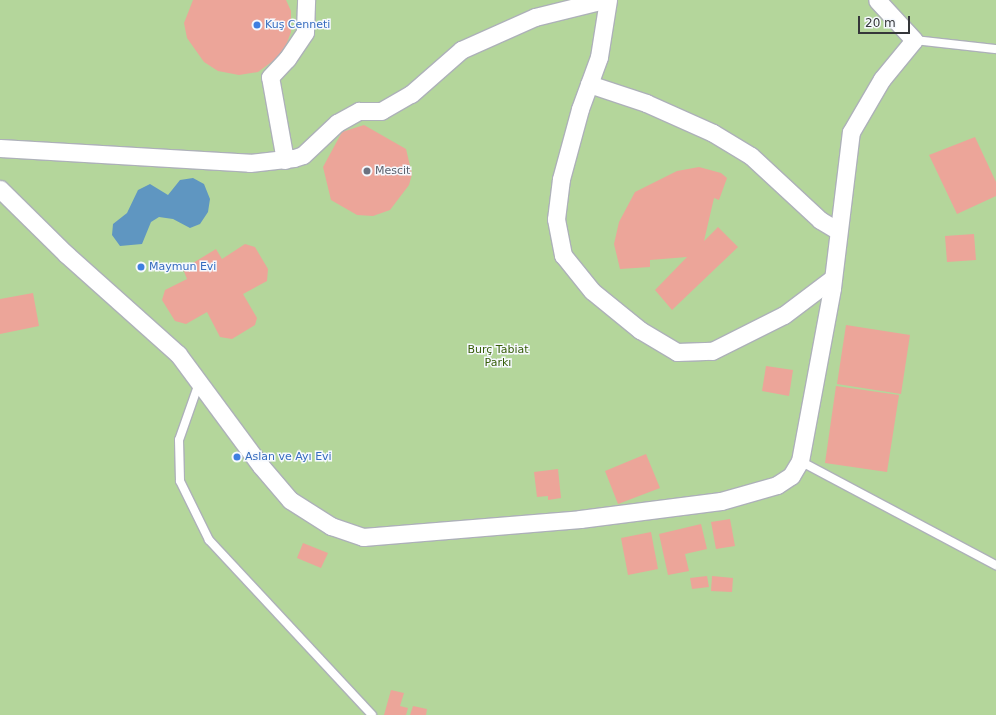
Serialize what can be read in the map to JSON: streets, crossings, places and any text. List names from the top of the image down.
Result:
{
  "parks": ["Burç Tabiat Parkı"],
  "places": [
    "Kuş Cenneti",
    "Mescit",
    "Maymun Evi",
    "Aslan ve Ayı Evi"
  ],
  "scale_bar": "20 m"
}
